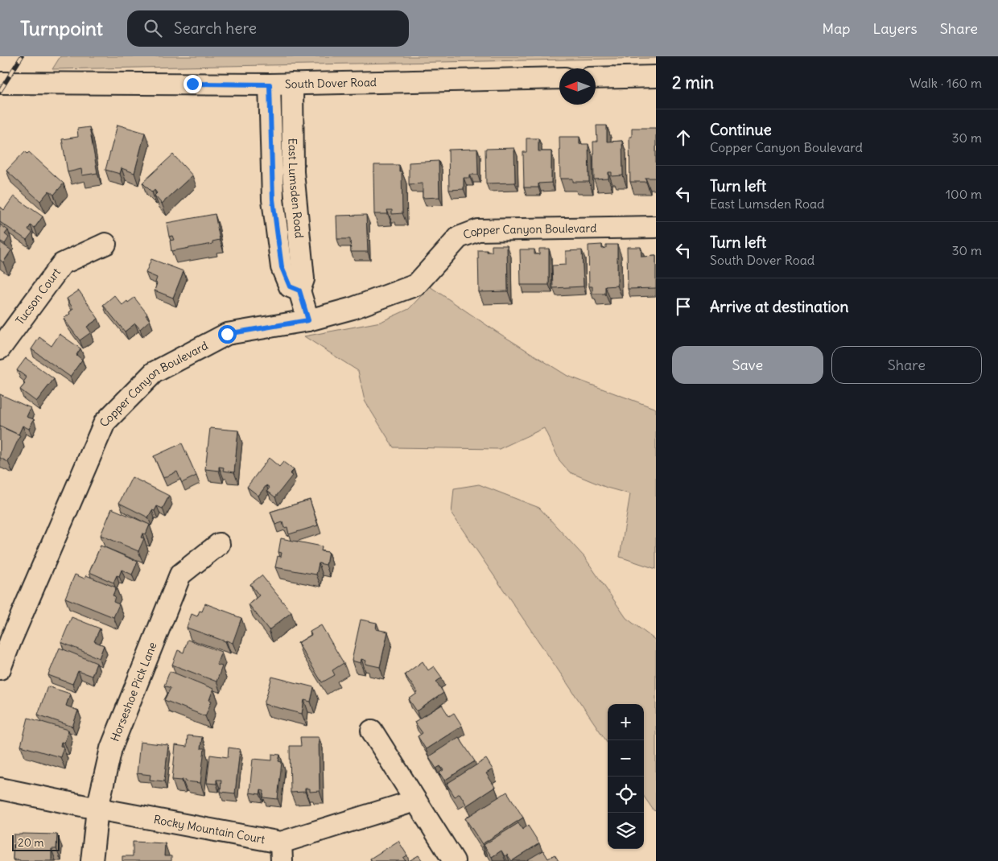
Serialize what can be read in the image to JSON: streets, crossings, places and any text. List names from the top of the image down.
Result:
{
  "streets": {
    "street": [
      "South Dover Road",
      "East Lumsden Road",
      "Copper Canyon Boulevard",
      "Tucson Court",
      "Horseshoe Pick Lane",
      "Rocky Mountain Court"
    ]
  },
  "crossings": [
    ["South Dover Road", "East Lumsden Road"],
    ["East Lumsden Road", "Copper Canyon Boulevard"],
    ["Horseshoe Pick Lane", "Rocky Mountain Court"]
  ],
  "scale_bar": "20 m",
  "north": "left",
  "page": {
    "header": "Turnpoint",
    "search": "Search here",
    "nav": ["Map", "Layers", "Share"],
    "heading": ["2 min", "Walk · 160 m"],
    "list": [
      ["Continue", "Copper Canyon Boulevard", "30 m"],
      ["Turn left", "East Lumsden Road", "100 m"],
      ["Turn left", "South Dover Road", "30 m"],
      "Arrive at destination"
    ],
    "buttons": ["Save", "Share"],
    "map_buttons": ["+", "−"],
    "scale": "20 m"
  }
}
